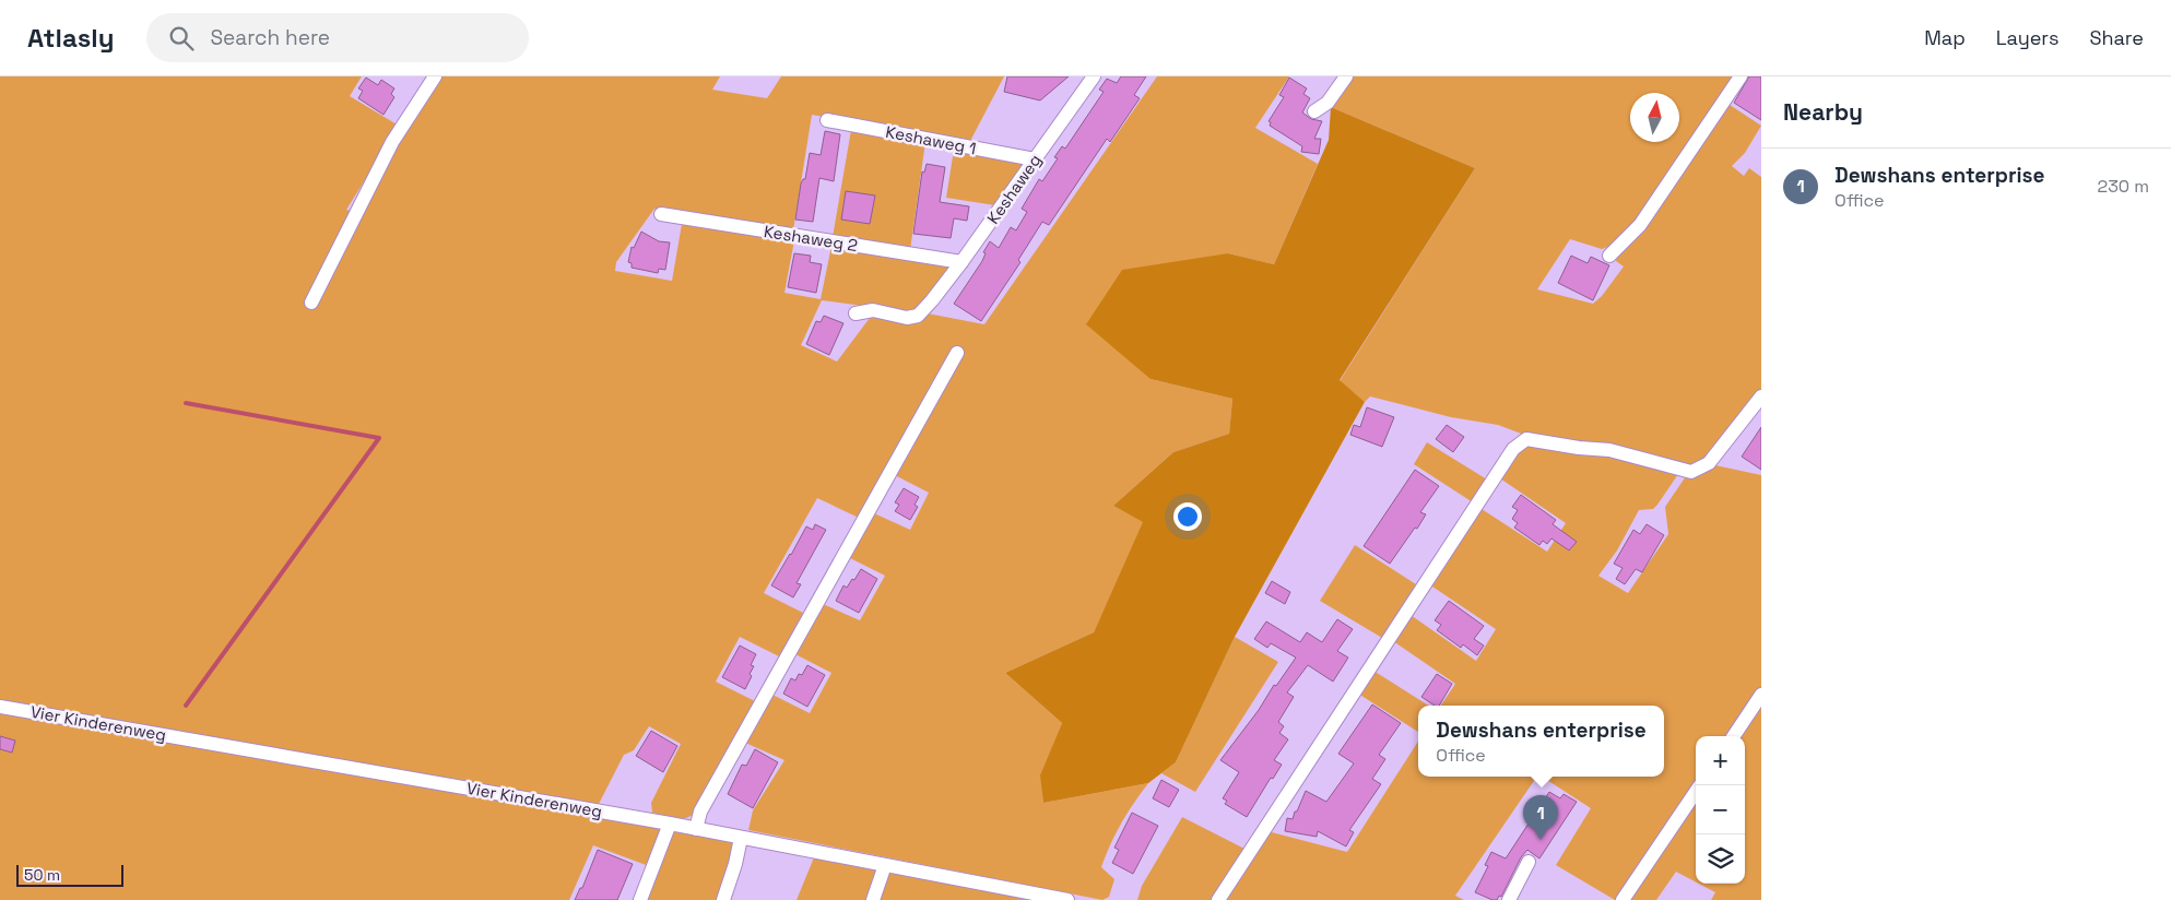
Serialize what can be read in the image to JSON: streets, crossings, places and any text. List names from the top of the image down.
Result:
{
  "streets": {
    "street": [
      "Keshaweg 1",
      "Keshaweg",
      "Keshaweg 2",
      "Vier Kinderenweg"
    ]
  },
  "crossings": [
    ["Keshaweg 1", "Keshaweg"],
    ["Keshaweg", "Keshaweg 2"]
  ],
  "scale_bar": "50 m",
  "north": "top",
  "page": {
    "header": "Atlasly",
    "search": "Search here",
    "nav": ["Map", "Layers", "Share"],
    "heading": "Nearby",
    "list": [
      {
        "mark": "1",
        "name": "Dewshans enterprise",
        "note": "Office",
        "value": "230 m"
      }
    ],
    "popup": ["Dewshans enterprise", "Office"],
    "map_buttons": ["+", "−"],
    "pins": "1",
    "scale": "50 m"
  }
}
